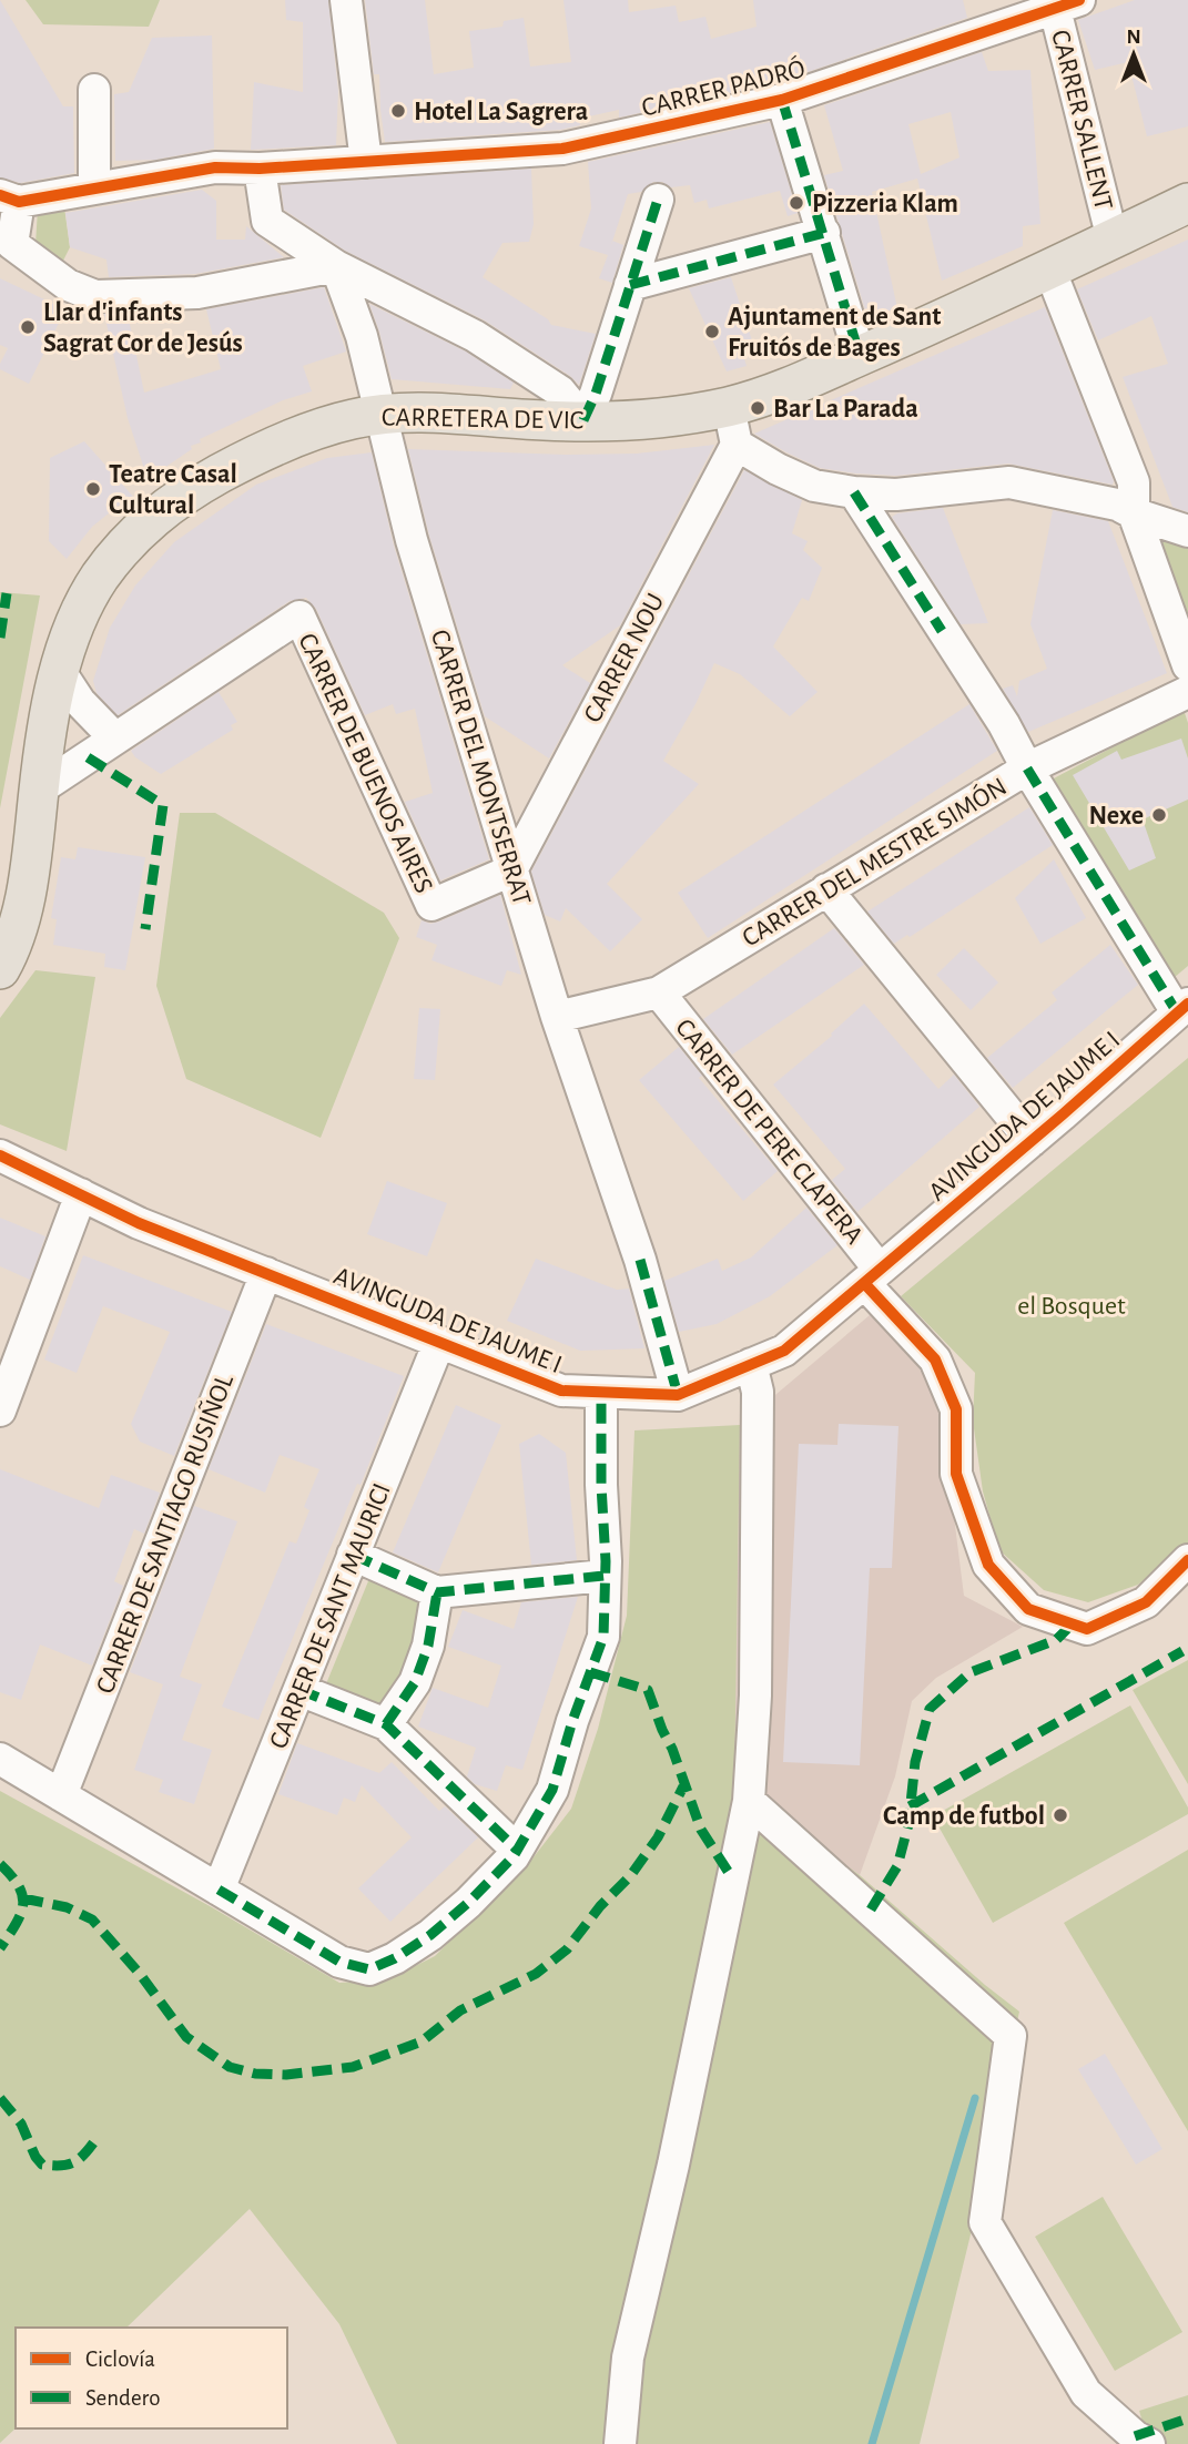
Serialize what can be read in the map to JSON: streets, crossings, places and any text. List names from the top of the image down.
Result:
{
  "streets": {
    "main road": ["CARRETERA DE VIC"],
    "street": [
      "CARRER PADRÓ",
      "CARRER SALLENT",
      "CARRER NOU",
      "CARRER DE BUENOS AIRES",
      "CARRER DEL MONTSERRAT",
      "CARRER DEL MESTRE SIMÓN",
      "AVINGUDA DE JAUME I",
      "CARRER DE PERE CLAPERA",
      "CARRER DE SANTIAGO RUSIÑOL",
      "CARRER DE SANT MAURICI"
    ]
  },
  "crossings": [
    ["CARRER PADRÓ", "CARRER SALLENT"],
    ["CARRER SALLENT", "CARRETERA DE VIC"],
    ["CARRETERA DE VIC", "CARRER DE BUENOS AIRES"],
    ["CARRETERA DE VIC", "CARRER DEL MONTSERRAT"],
    ["CARRER NOU", "CARRER DE BUENOS AIRES"],
    ["CARRER NOU", "CARRER DEL MONTSERRAT"],
    ["CARRER DE BUENOS AIRES", "CARRER DEL MONTSERRAT"],
    ["CARRER DEL MONTSERRAT", "CARRER DEL MESTRE SIMÓN"],
    ["CARRER DEL MONTSERRAT", "AVINGUDA DE JAUME I"],
    ["CARRER DEL MESTRE SIMÓN", "CARRER DE PERE CLAPERA"],
    ["AVINGUDA DE JAUME I", "CARRER DE PERE CLAPERA"],
    ["AVINGUDA DE JAUME I", "CARRER DE SANTIAGO RUSIÑOL"],
    ["AVINGUDA DE JAUME I", "CARRER DE SANT MAURICI"]
  ],
  "parks": ["el Bosquet"],
  "places": [
    "Hotel La Sagrera",
    "Pizzeria Klam",
    "Llar d'infants Sagrat Cor de Jesús",
    "Ajuntament de Sant Fruitós de Bages",
    "Bar La Parada",
    "Teatre Casal Cultural",
    "Nexe",
    "Camp de futbol"
  ],
  "legend": ["Ciclovía", "Sendero"],
  "north": "top"
}
